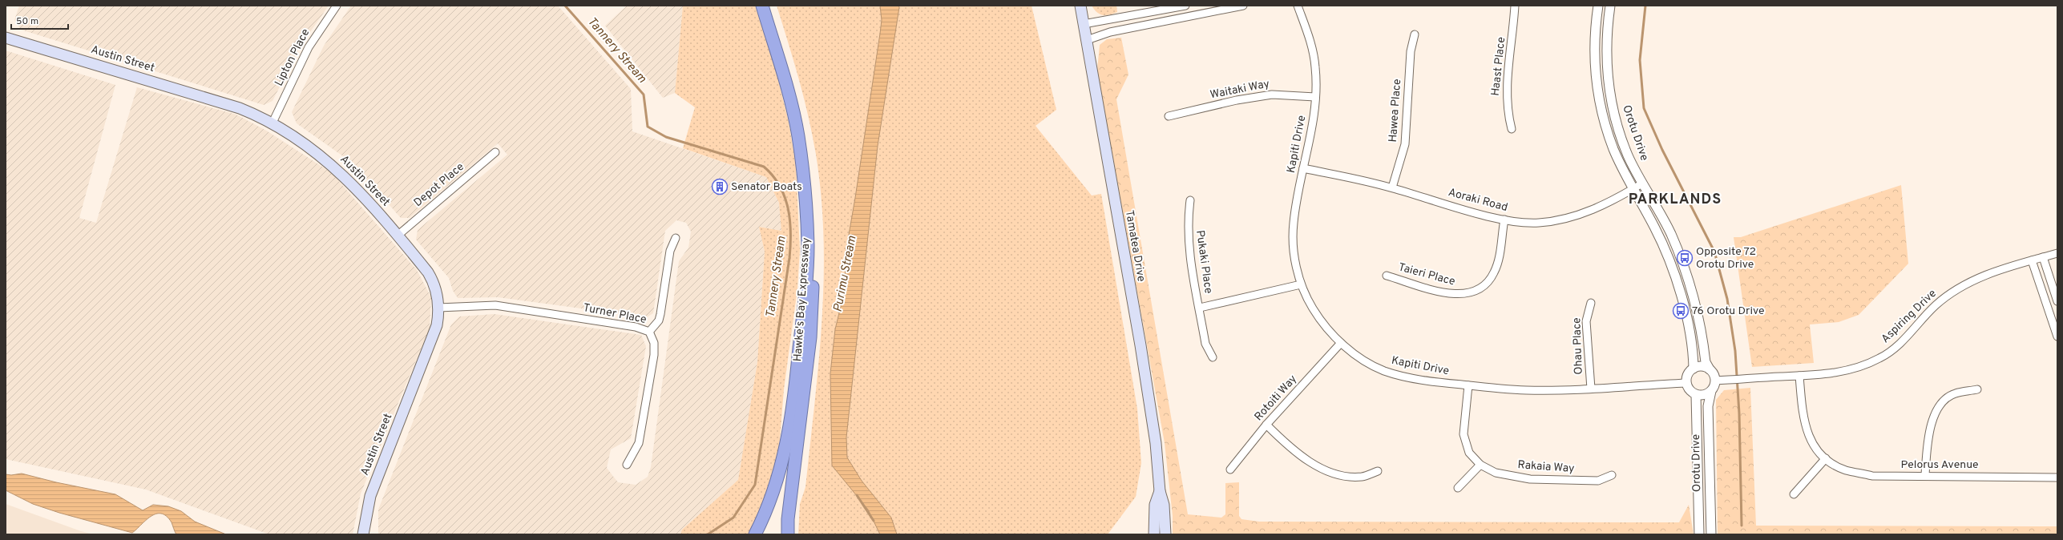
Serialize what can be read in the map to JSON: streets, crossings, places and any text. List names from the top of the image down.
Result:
{
  "streets": {
    "highway": ["Hawke's Bay Expressway"],
    "main road": ["Austin Street", "Tamatea Drive"],
    "street": [
      "Lipton Place",
      "Haast Place",
      "Waitaki Way",
      "Hawea Place",
      "Orotu Drive",
      "Kapiti Drive",
      "Depot Place",
      "Aoraki Road",
      "Pukaki Place",
      "Taieri Place",
      "Turner Place",
      "Aspiring Drive",
      "Ohau Place",
      "Rotoiti Way",
      "Pelorus Avenue",
      "Rakaia Way"
    ]
  },
  "crossings": [
    ["Lipton Place", "Austin Street"],
    ["Austin Street", "Depot Place"],
    ["Austin Street", "Turner Place"],
    ["Waitaki Way", "Kapiti Drive"],
    ["Hawea Place", "Aoraki Road"],
    ["Orotu Drive", "Kapiti Drive"],
    ["Orotu Drive", "Aoraki Road"],
    ["Orotu Drive", "Aspiring Drive"],
    ["Kapiti Drive", "Aoraki Road"],
    ["Kapiti Drive", "Pukaki Place"],
    ["Kapiti Drive", "Aspiring Drive"],
    ["Kapiti Drive", "Ohau Place"],
    ["Kapiti Drive", "Rotoiti Way"],
    ["Kapiti Drive", "Rakaia Way"],
    ["Aoraki Road", "Taieri Place"],
    ["Aspiring Drive", "Pelorus Avenue"]
  ],
  "districts": ["PARKLANDS"],
  "water": ["Tannery Stream", "Purimu Stream"],
  "places": {
    "building": ["Senator Boats"],
    "bus stop": ["Opposite 72 Orotu Drive", "76 Orotu Drive"]
  },
  "scale_bar": "50 m"
}
